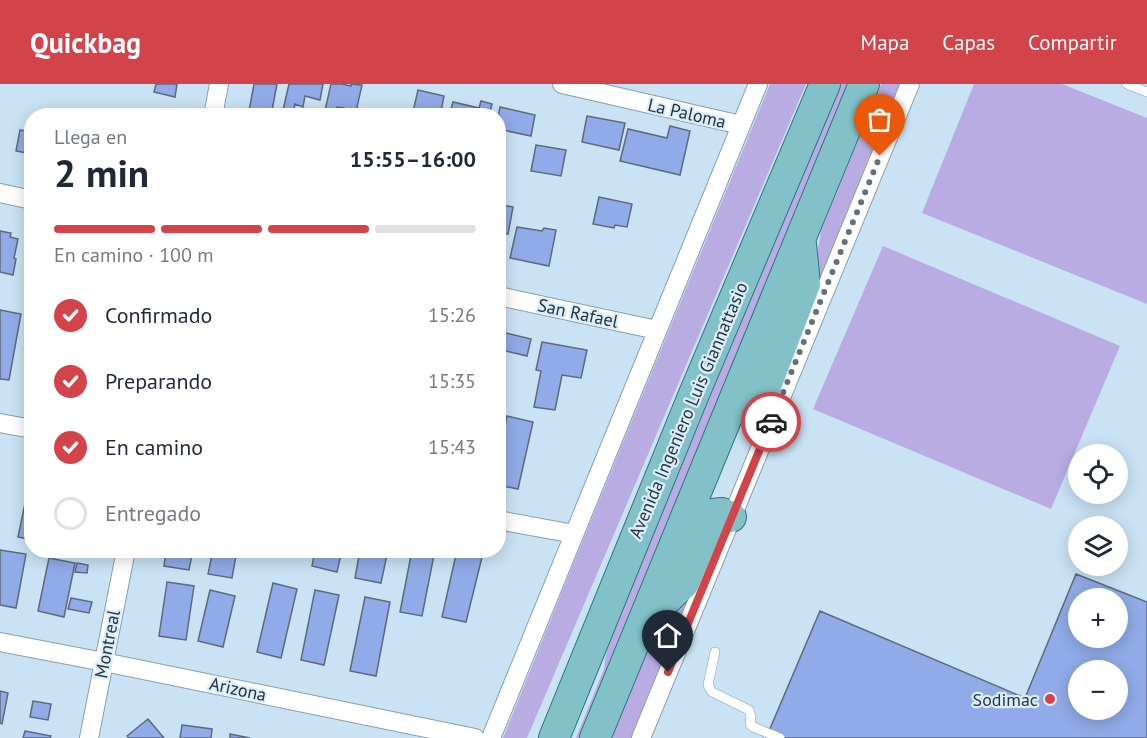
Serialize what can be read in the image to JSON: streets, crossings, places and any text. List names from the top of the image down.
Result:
{
  "streets": {
    "main road": ["Avenida Ingeniero Luis Giannattasio"],
    "street": [
      "La Paloma",
      "San Rafael",
      "Montreal",
      "Arizona"
    ]
  },
  "crossings": [
    ["Montreal", "Arizona"]
  ],
  "places": ["Sodimac"],
  "page": {
    "header": "Quickbag",
    "nav": ["Mapa", "Capas", "Compartir"],
    "heading": ["2 min", "Llega en", "15:55–16:00"],
    "bar": "En camino · 100 m",
    "list": [
      ["Confirmado", "15:26"],
      ["Preparando", "15:35"],
      ["En camino", "15:43"],
      "Entregado"
    ],
    "map_buttons": ["+", "−"]
  }
}
